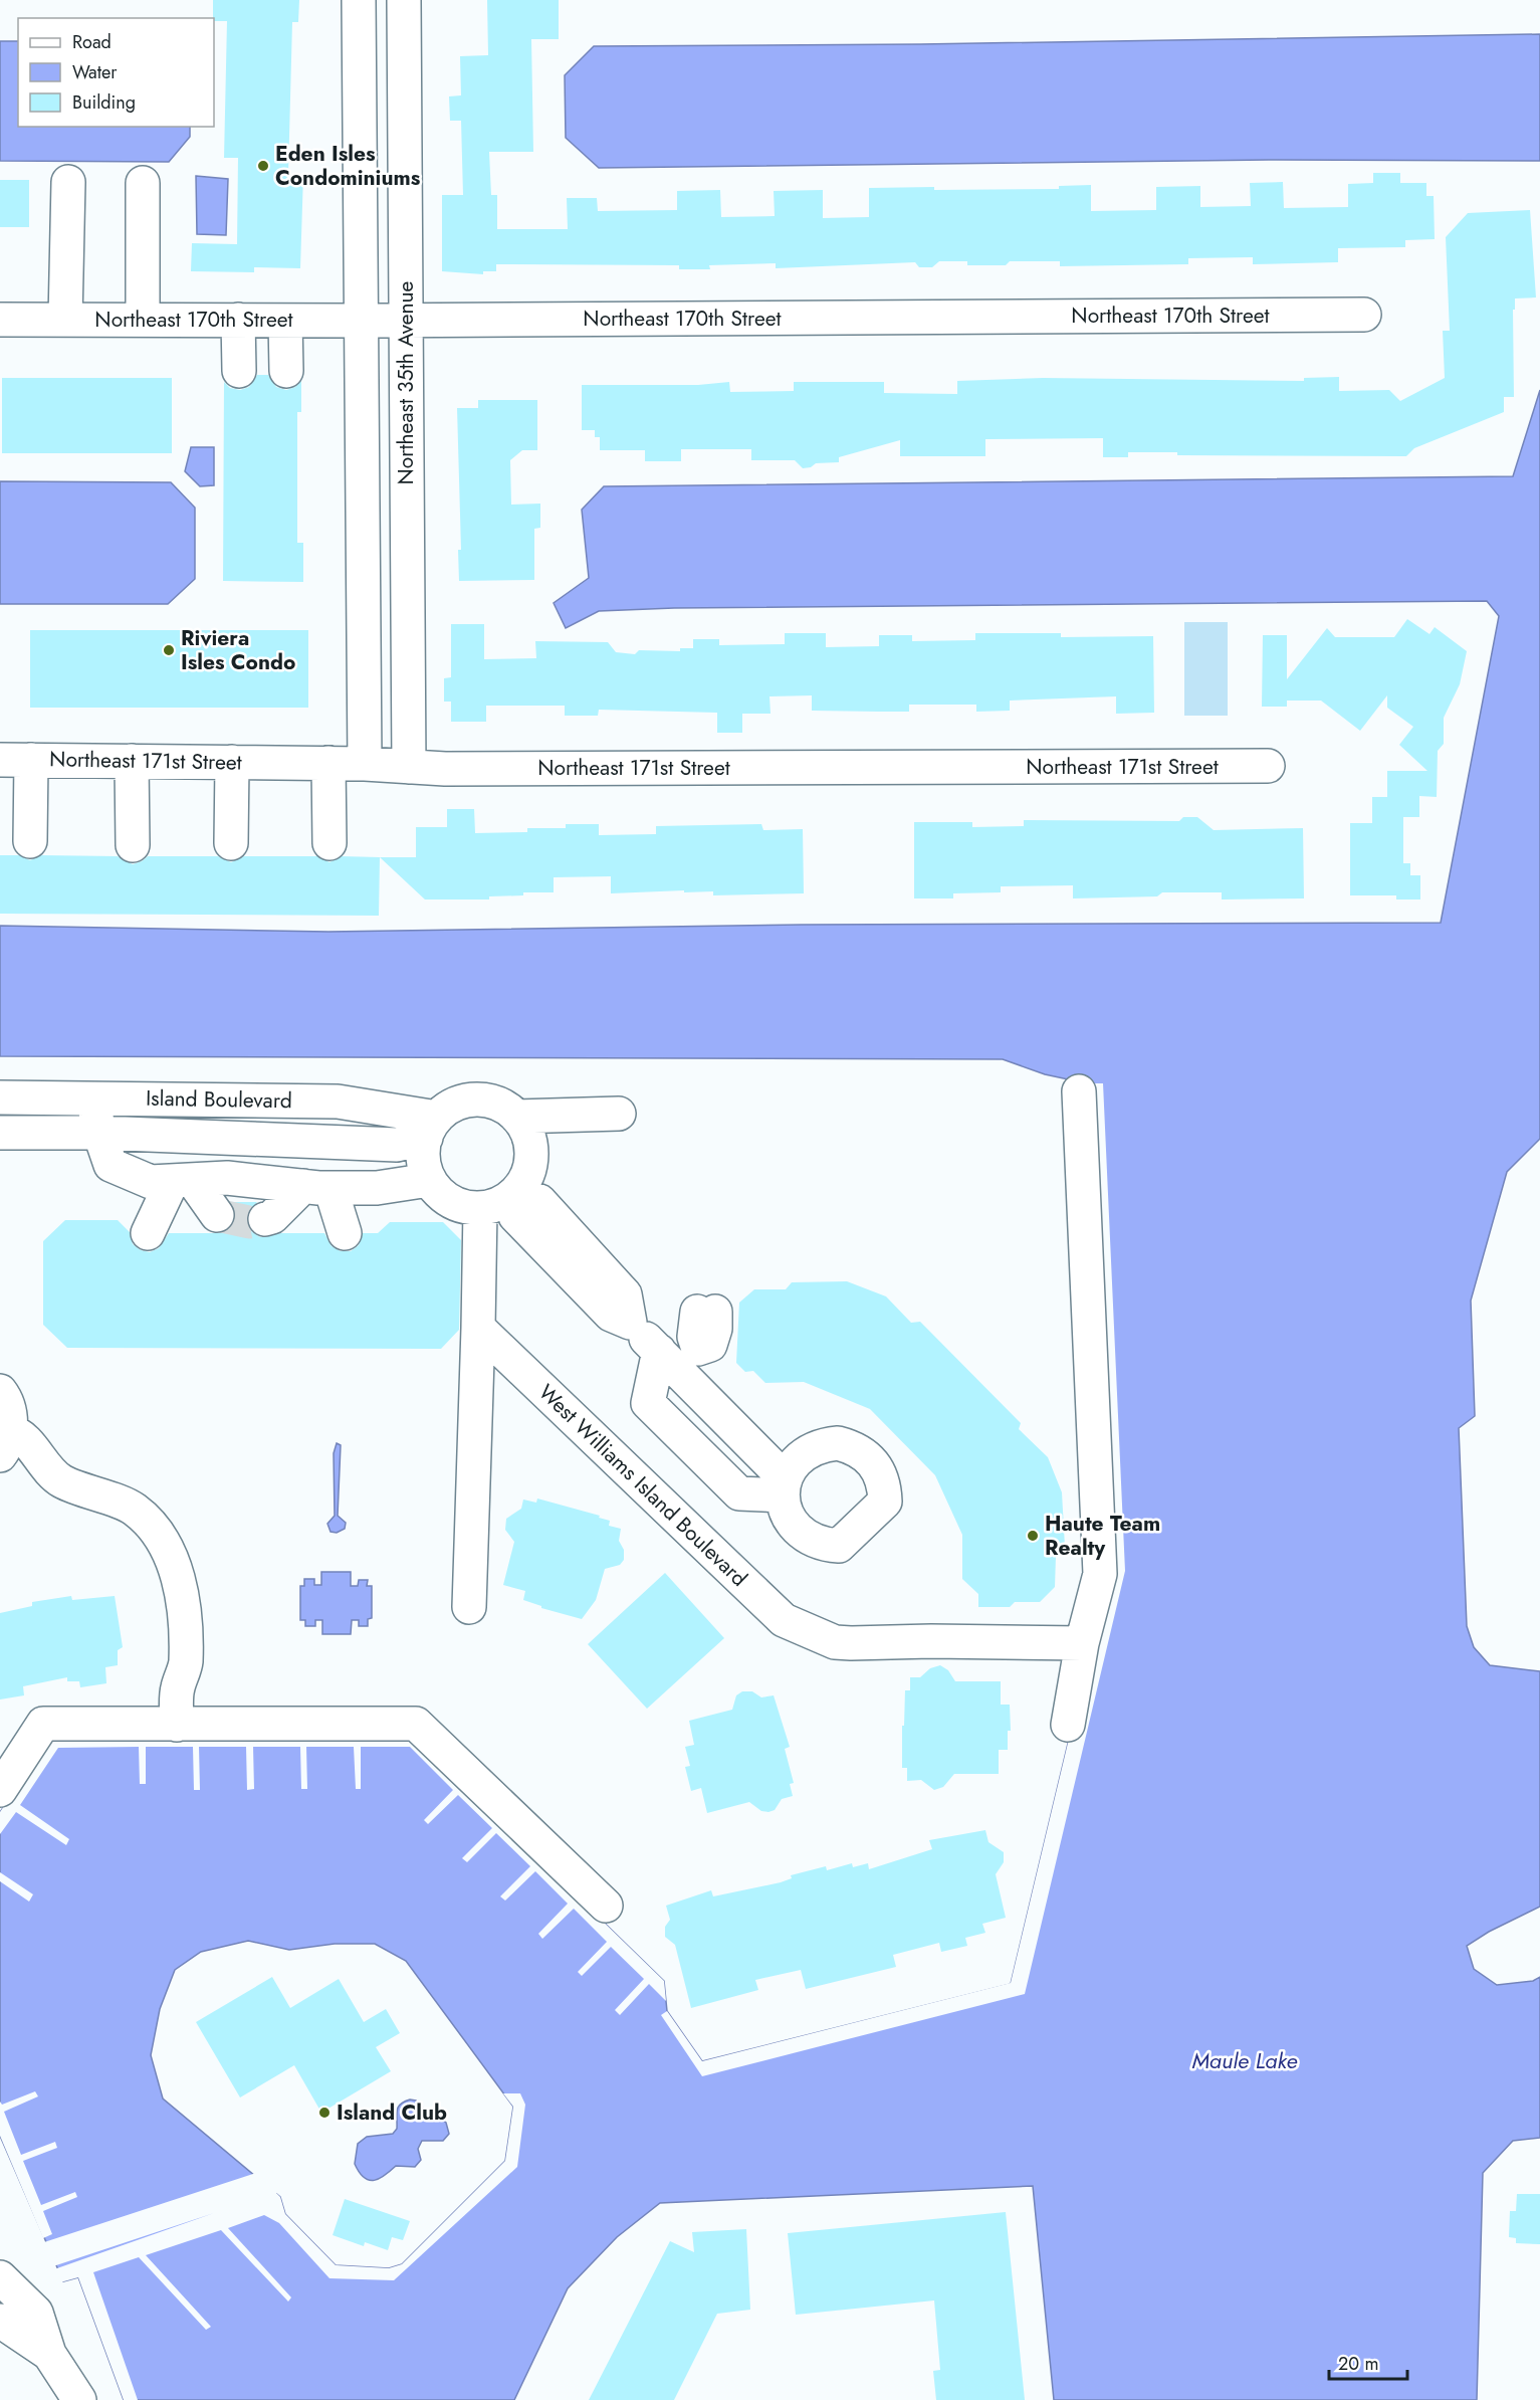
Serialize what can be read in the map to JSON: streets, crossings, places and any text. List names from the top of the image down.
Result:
{
  "streets": {
    "street": [
      "Northeast 170th Street",
      "Northeast 35th Avenue",
      "Northeast 171st Street",
      "Island Boulevard",
      "West Williams Island Boulevard"
    ]
  },
  "crossings": [
    ["Northeast 170th Street", "Northeast 35th Avenue"],
    ["Northeast 35th Avenue", "Northeast 171st Street"]
  ],
  "water": ["Maule Lake"],
  "places": [
    "Eden Isles Condominiums",
    "Riviera Isles Condo",
    "Haute Team Realty",
    "Island Club"
  ],
  "legend": ["Road", "Water", "Building"],
  "scale_bar": "20 m"
}
